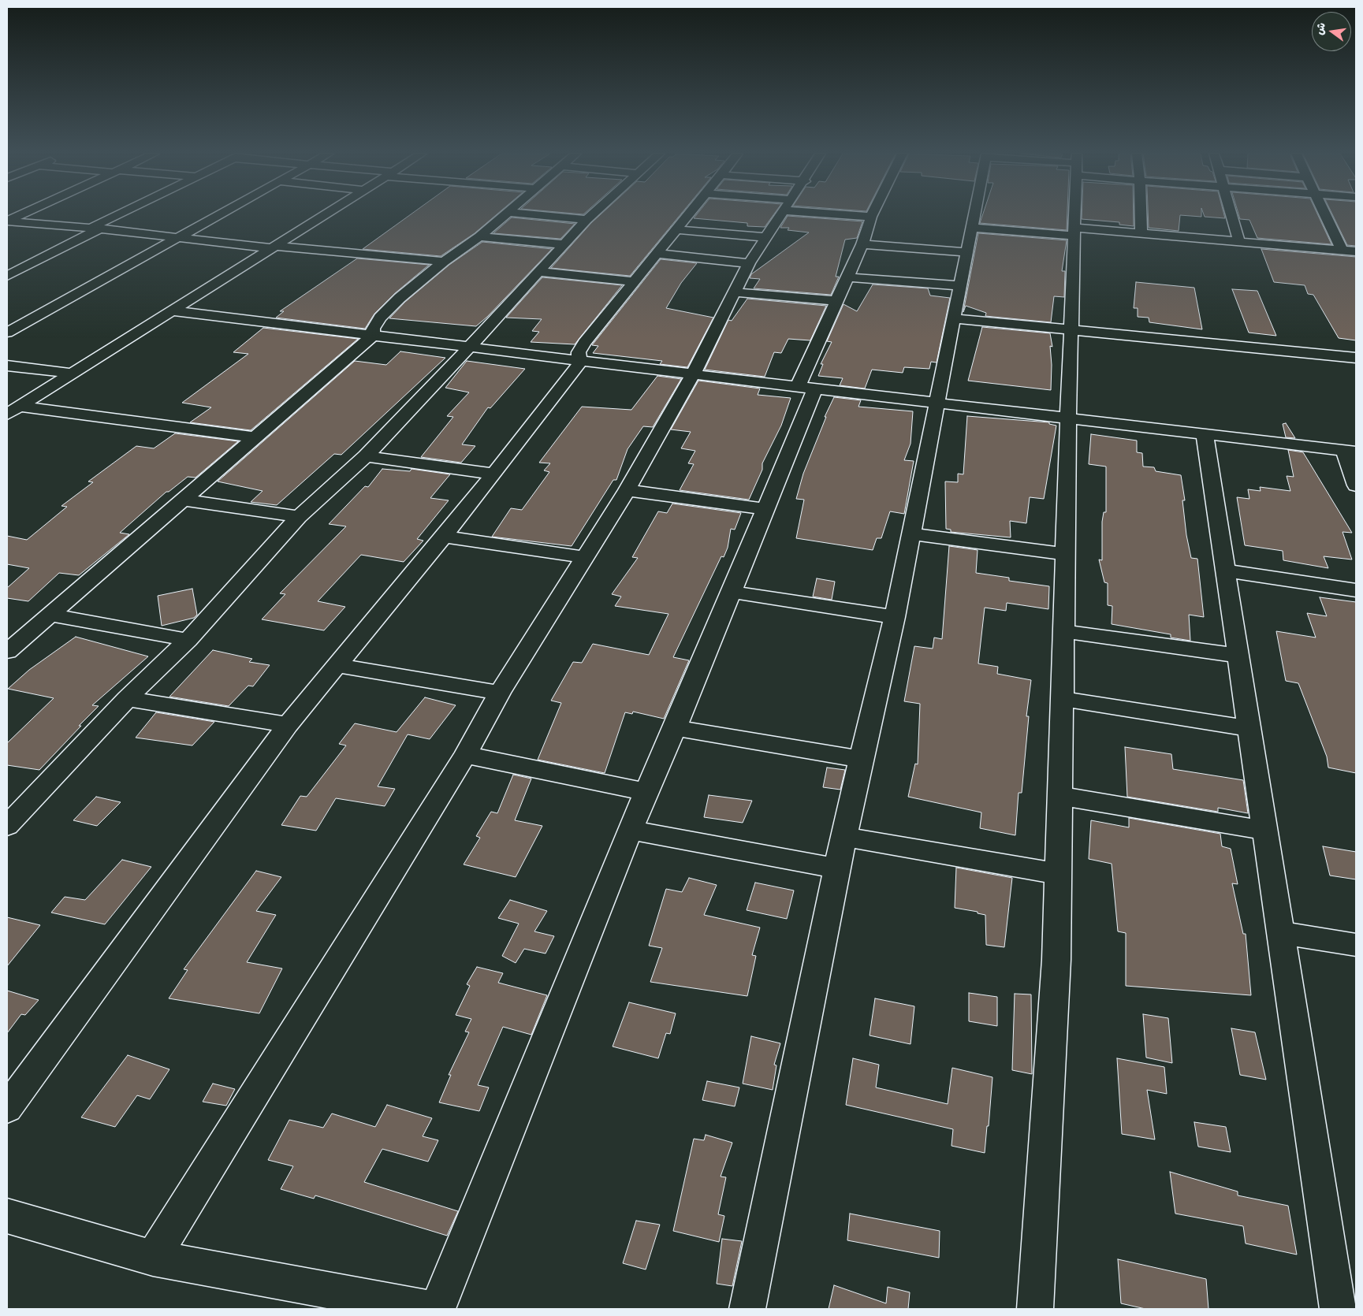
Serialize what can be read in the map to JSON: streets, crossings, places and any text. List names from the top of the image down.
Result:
{
  "north": "left"
}
